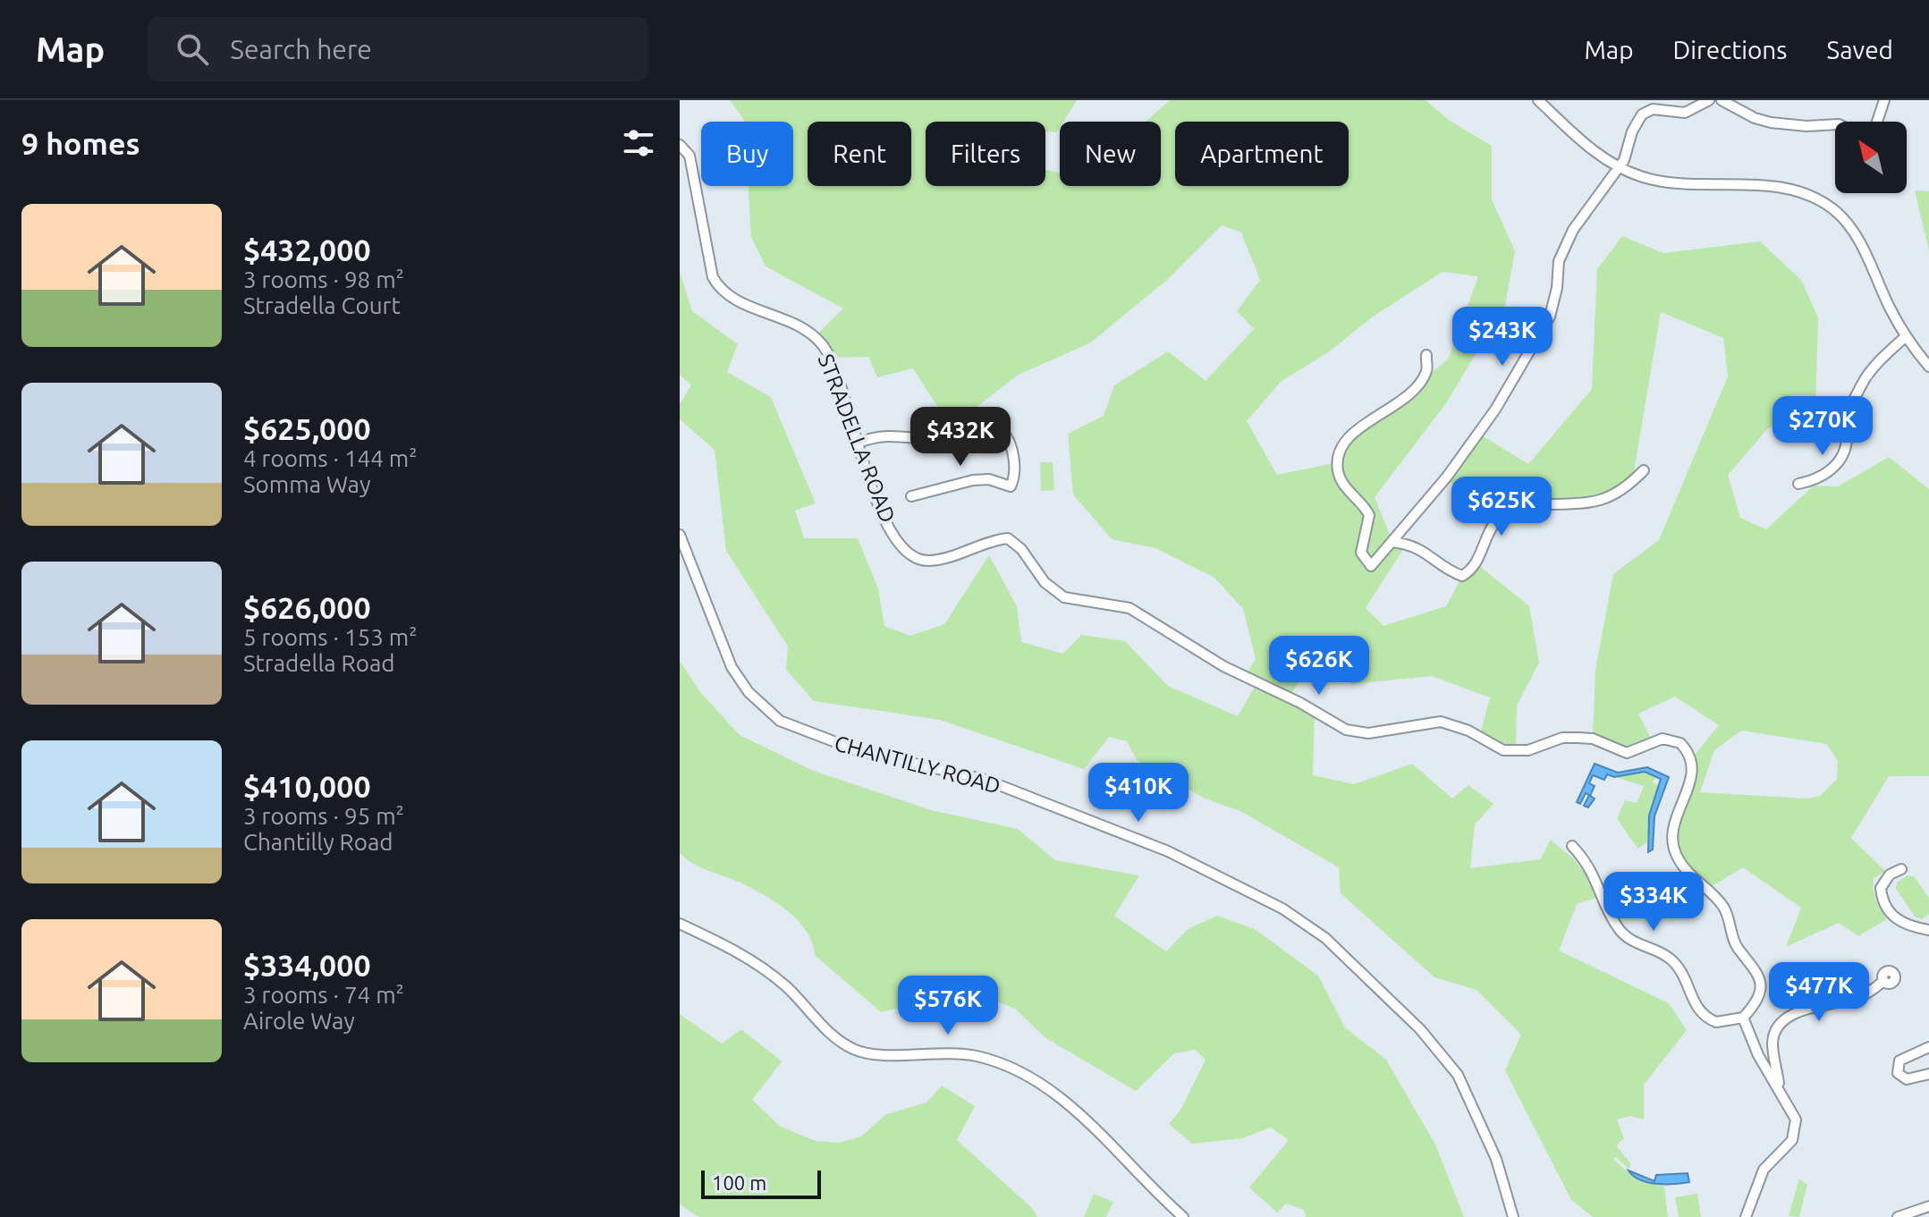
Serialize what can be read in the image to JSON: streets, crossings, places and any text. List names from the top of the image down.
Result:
{
  "streets": {
    "street": ["STRADELLA ROAD", "CHANTILLY ROAD"]
  },
  "scale_bar": "100 m",
  "north": "top left",
  "page": {
    "header": "Map",
    "search": "Search here",
    "nav": ["Map", "Directions", "Saved"],
    "heading": "9 homes",
    "chip": [
      "Buy",
      "Rent",
      "Filters",
      "New",
      "Apartment"
    ],
    "list": [
      {
        "name": "$432,000",
        "note": "3 rooms · 98 m² · Stradella Court"
      },
      {
        "name": "$625,000",
        "note": "4 rooms · 144 m² · Somma Way"
      },
      {
        "name": "$626,000",
        "note": "5 rooms · 153 m² · Stradella Road"
      },
      {
        "name": "$410,000",
        "note": "3 rooms · 95 m² · Chantilly Road"
      },
      {
        "name": "$334,000",
        "note": "3 rooms · 74 m² · Airole Way"
      }
    ],
    "price": [
      "$243K",
      "$270K",
      "$432K",
      "$625K",
      "$626K",
      "$410K",
      "$334K",
      "$477K",
      "$576K"
    ],
    "scale": "100 m"
  }
}
